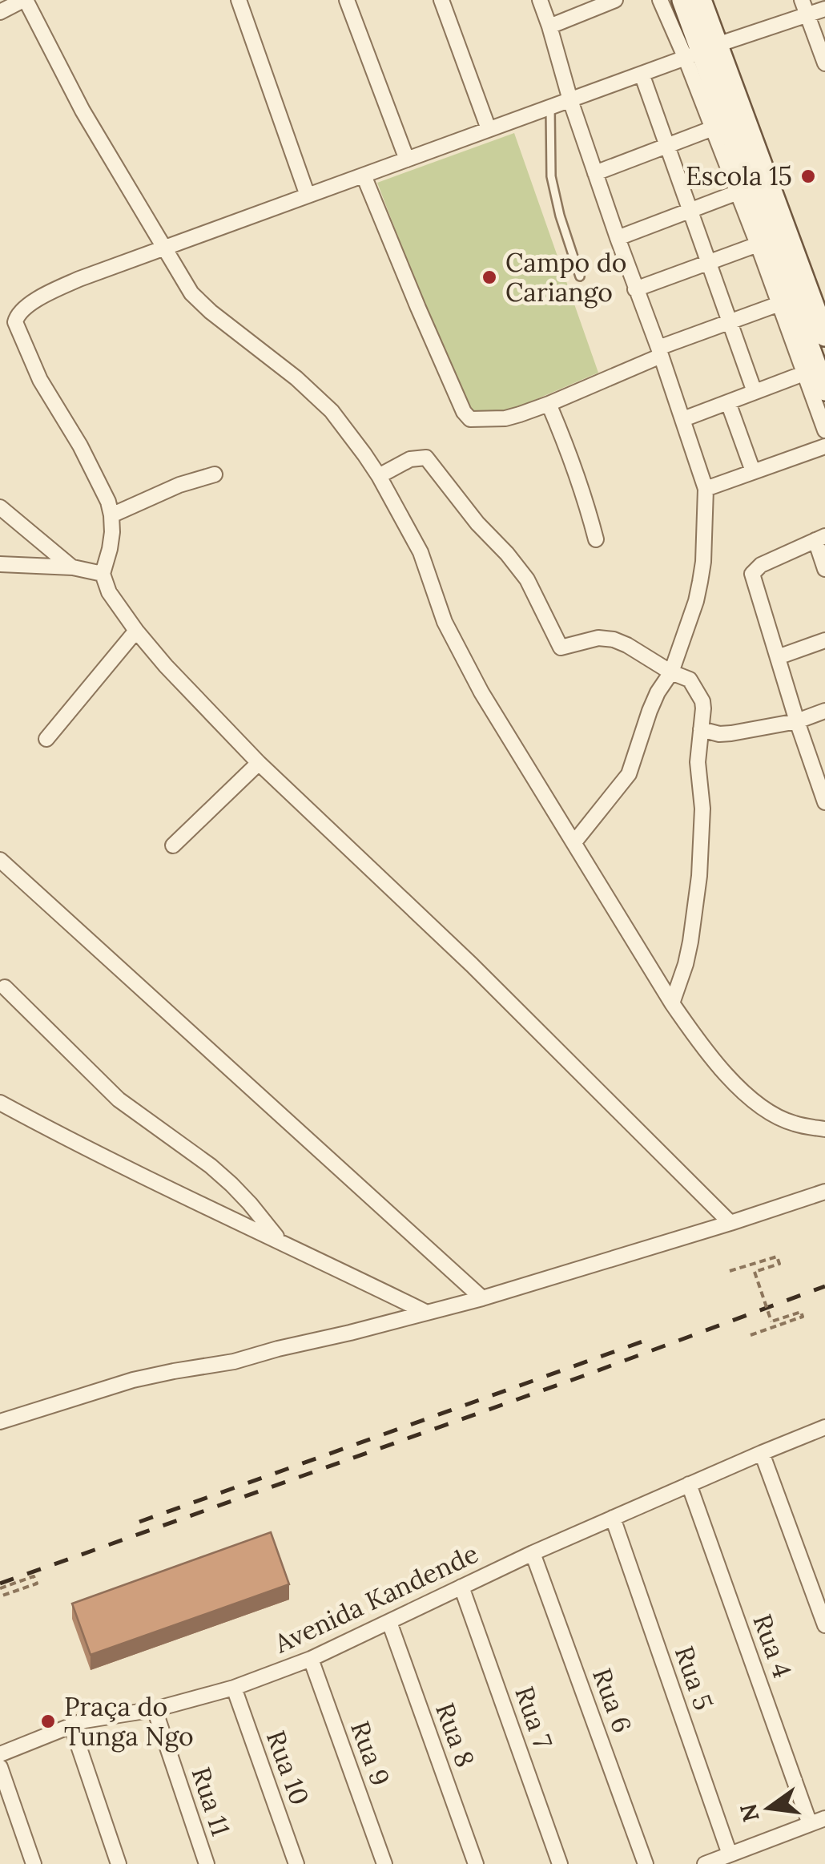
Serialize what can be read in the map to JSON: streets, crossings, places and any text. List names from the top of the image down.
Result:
{
  "streets": {
    "street": [
      "Avenida Kandende",
      "Rua 4",
      "Rua 5",
      "Rua 6",
      "Rua 7",
      "Rua 8",
      "Rua 9",
      "Rua 10",
      "Rua 11"
    ]
  },
  "crossings": [
    ["Avenida Kandende", "Rua 4"],
    ["Avenida Kandende", "Rua 5"],
    ["Avenida Kandende", "Rua 6"],
    ["Avenida Kandende", "Rua 7"],
    ["Avenida Kandende", "Rua 8"],
    ["Avenida Kandende", "Rua 9"],
    ["Avenida Kandende", "Rua 10"],
    ["Avenida Kandende", "Rua 11"]
  ],
  "places": ["Escola 15", "Campo do Cariango", "Praça do Tunga Ngo"],
  "north": "left"
}
